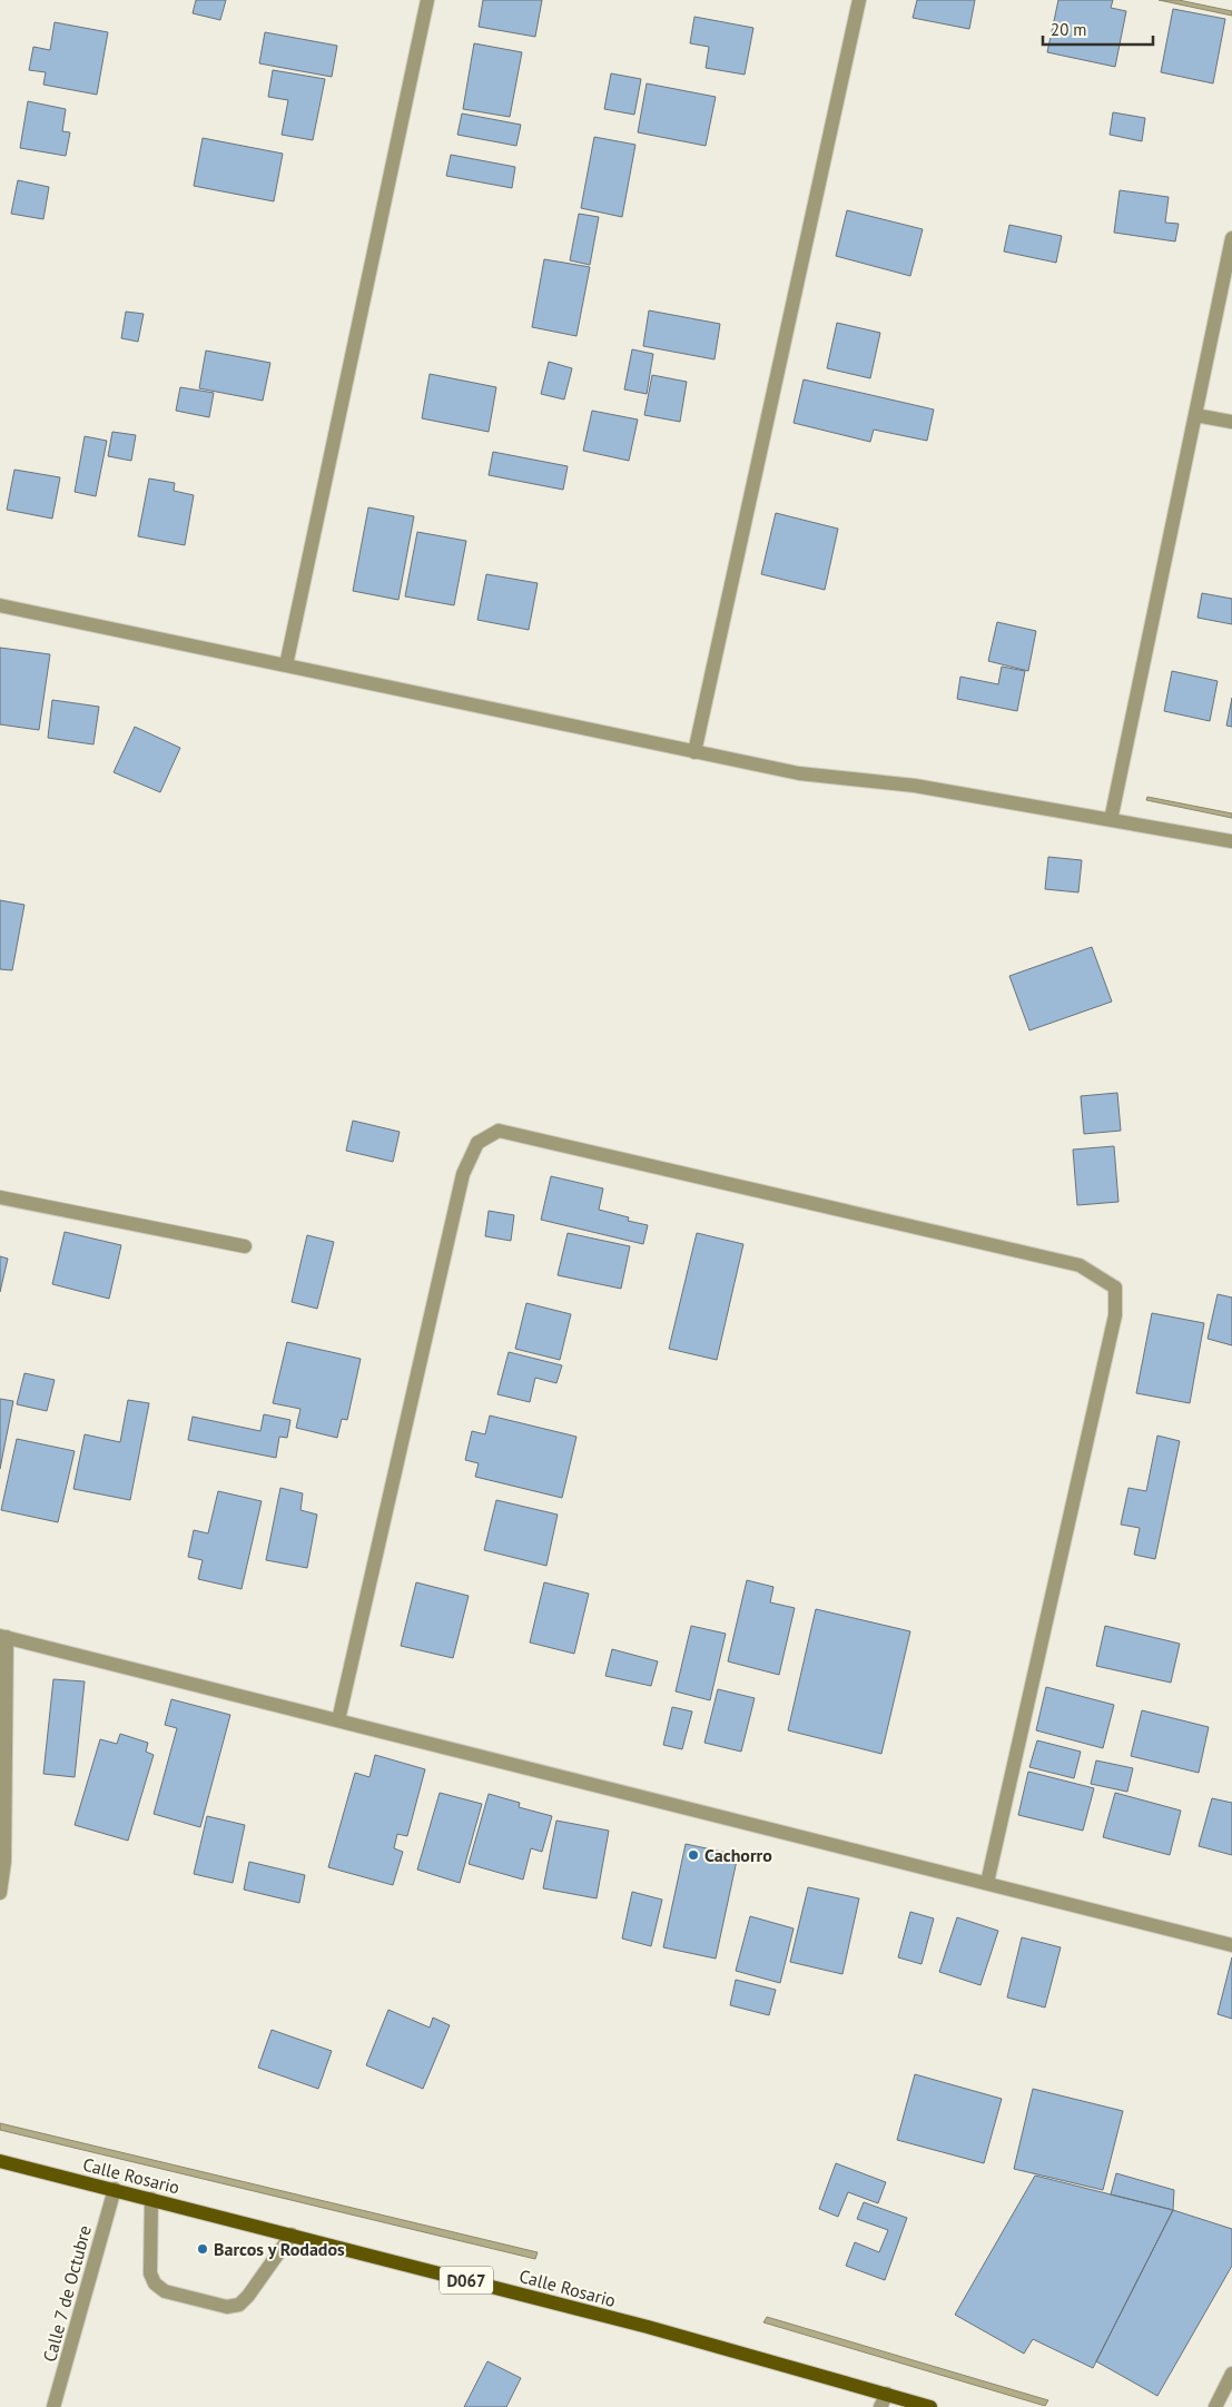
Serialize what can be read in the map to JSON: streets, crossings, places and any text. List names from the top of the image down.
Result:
{
  "streets": {
    "main road": ["Calle Rosario", "D067"],
    "street": ["Calle 7 de Octubre"]
  },
  "crossings": [
    ["Calle Rosario", "Calle 7 de Octubre"]
  ],
  "places": ["Cachorro", "Barcos y Rodados"],
  "scale_bar": "20 m"
}
